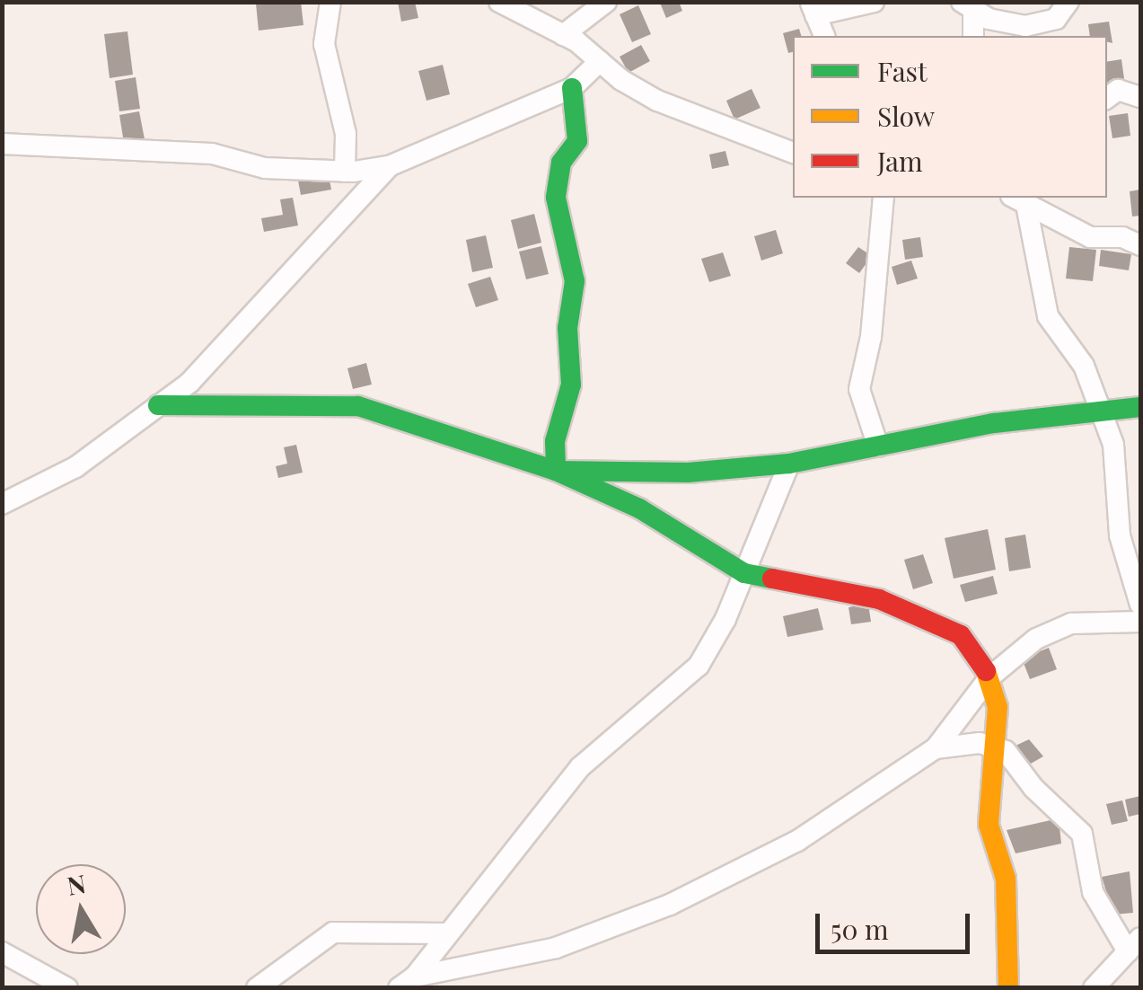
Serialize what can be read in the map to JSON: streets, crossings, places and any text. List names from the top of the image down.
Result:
{
  "legend": ["Fast", "Slow", "Jam"],
  "scale_bar": "50 m",
  "north": "top"
}
